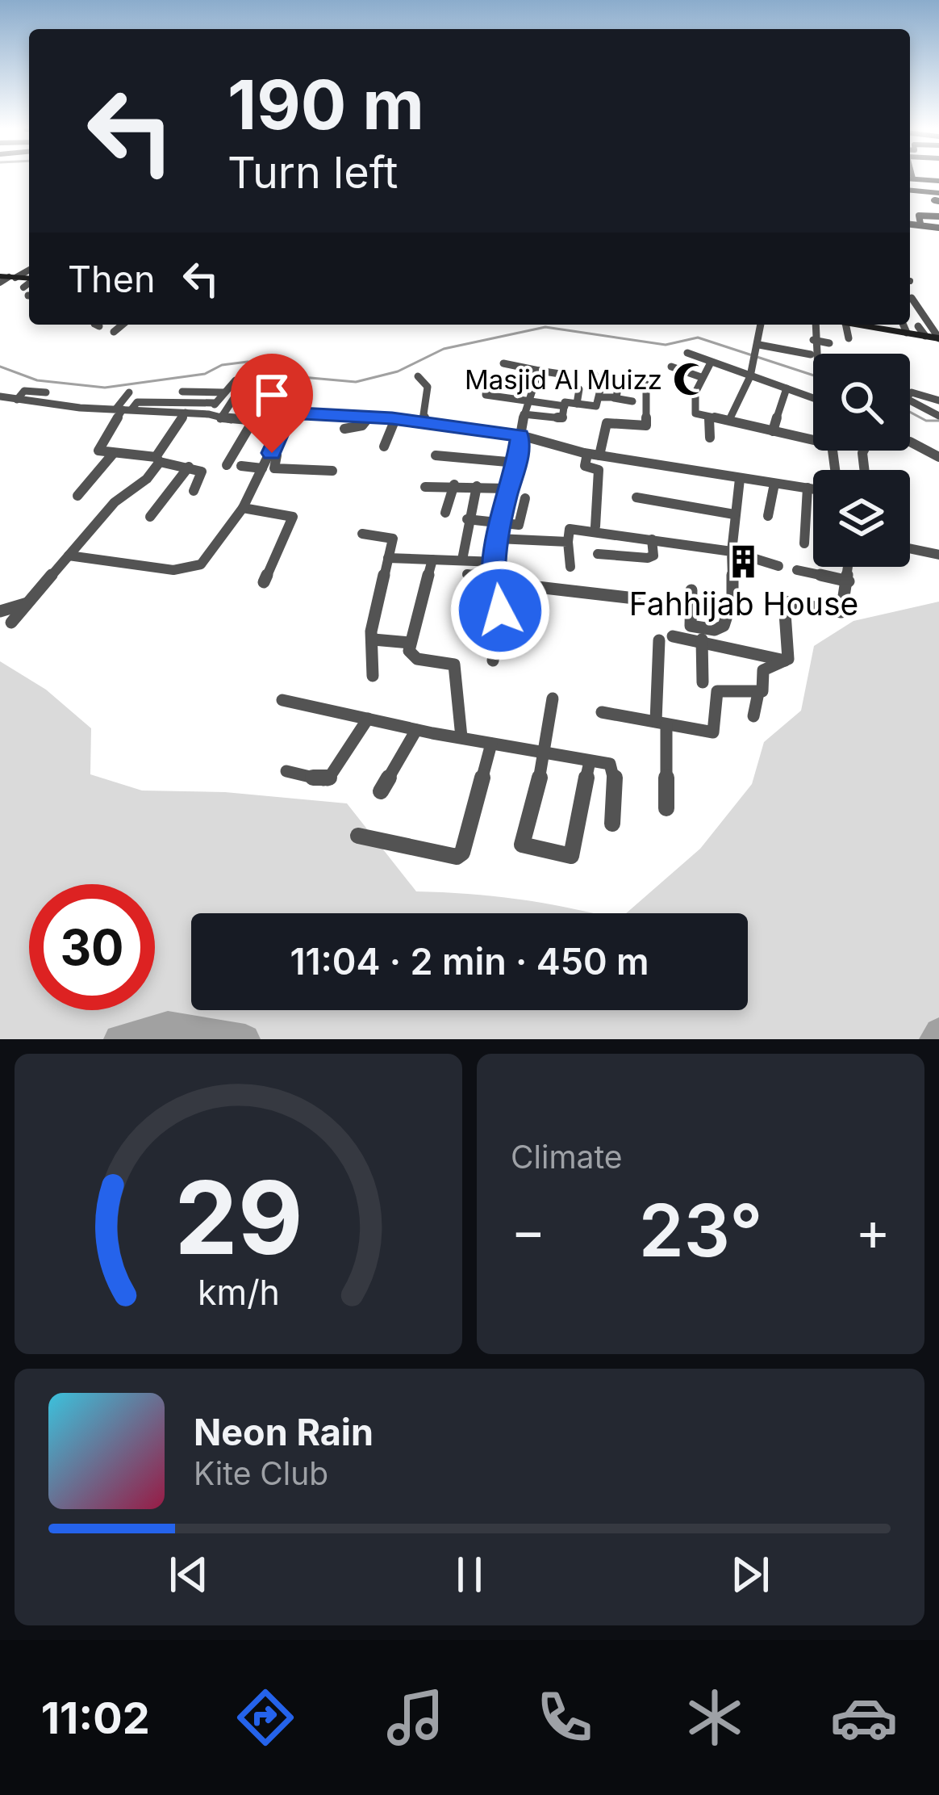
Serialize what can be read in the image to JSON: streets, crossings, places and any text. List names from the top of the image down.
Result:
{
  "places": {
    "mosque": ["Masjid Al Muizz"],
    "building": ["Fahhijab House"]
  },
  "page": {
    "turn": ["190 m", "Turn left"],
    "then": "Then",
    "limit": "30",
    "trip": "11:04 · 2 min · 450 m",
    "tile": "Climate",
    "heat": ["−", "23°", "+"],
    "song": ["Neon Rain", "Kite Club"],
    "tabs": "11:02",
    "gauge": ["29", "km/h"]
  }
}
